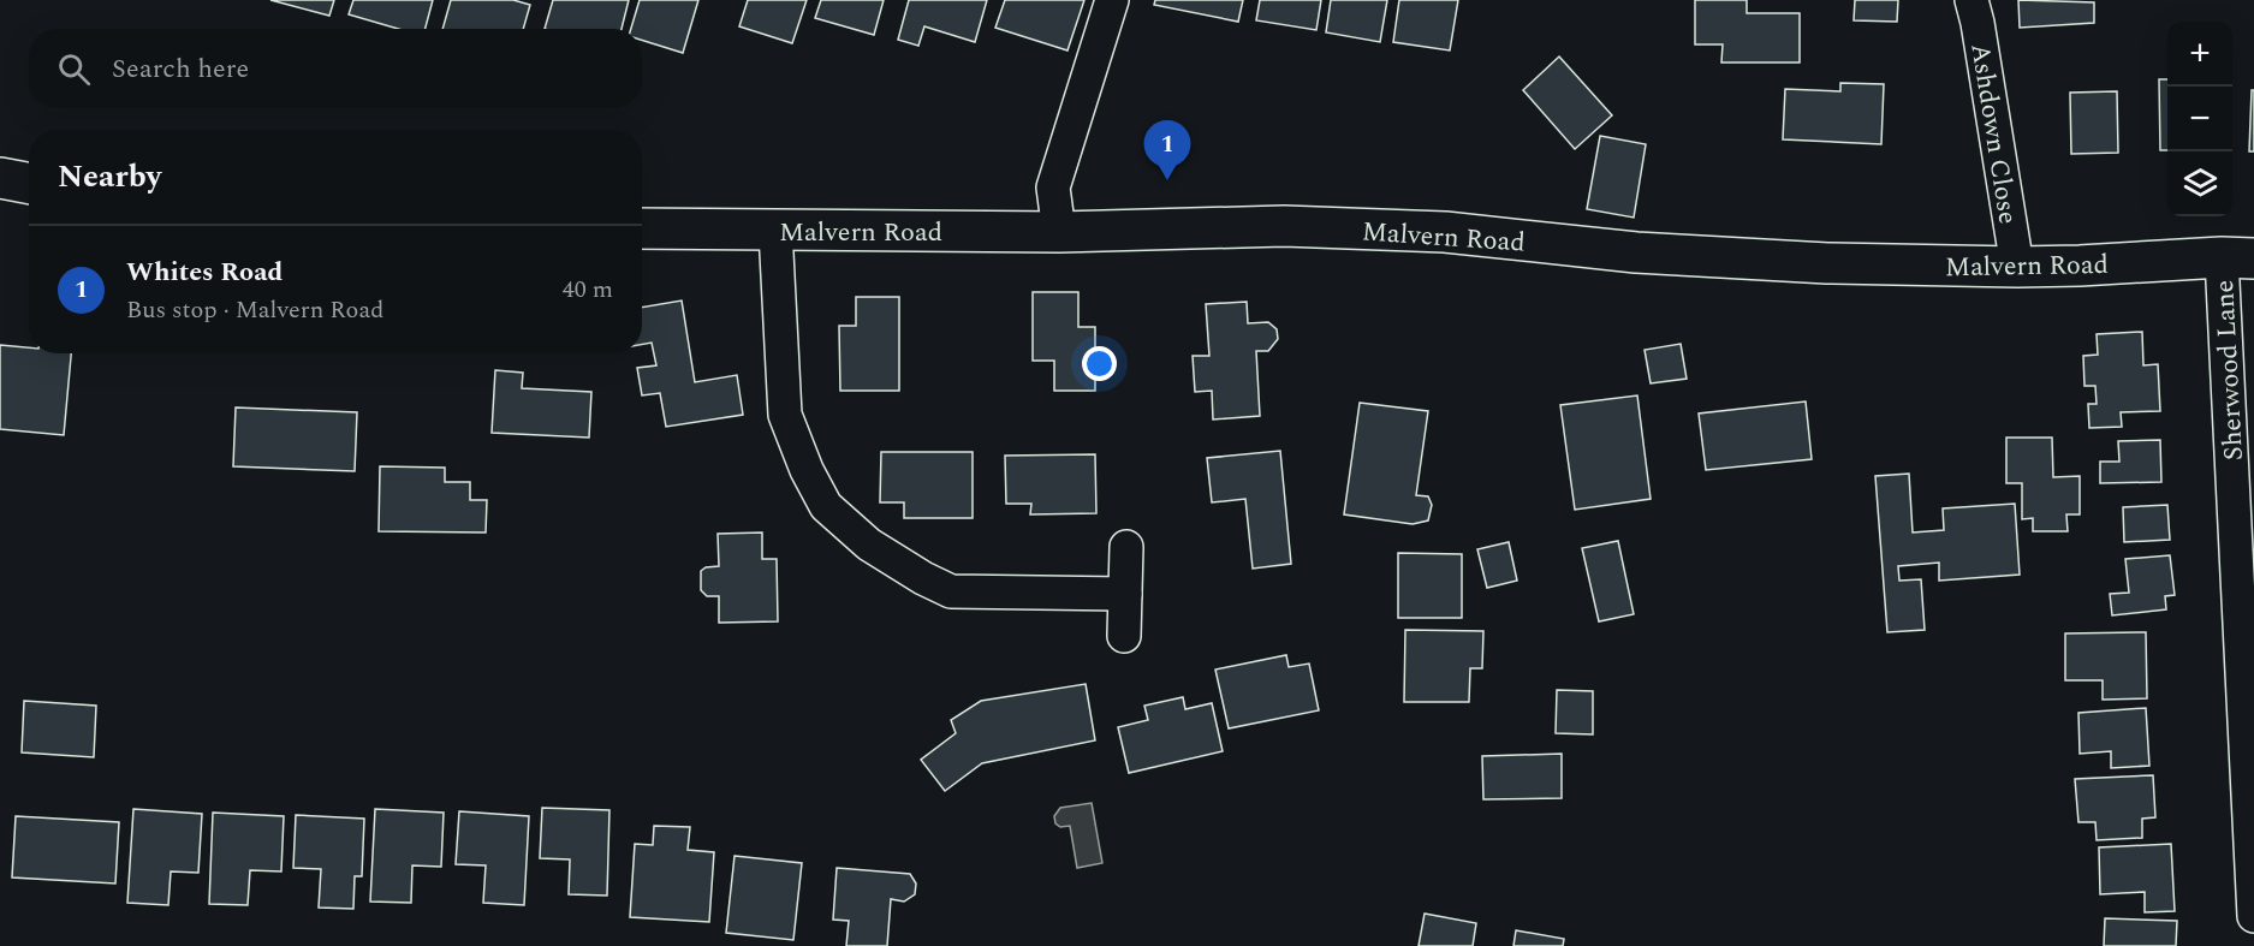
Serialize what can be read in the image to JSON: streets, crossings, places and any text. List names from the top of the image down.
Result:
{
  "streets": {
    "main road": ["Malvern Road"],
    "street": ["Ashdown Close", "Sherwood Lane"]
  },
  "crossings": [
    ["Ashdown Close", "Malvern Road"],
    ["Malvern Road", "Sherwood Lane"]
  ],
  "page": {
    "map_buttons": ["+", "−"],
    "search": "Search here",
    "pins": "1",
    "heading": "Nearby",
    "list": [
      {
        "mark": "1",
        "name": "Whites Road",
        "note": "Bus stop · Malvern Road",
        "value": "40 m"
      }
    ]
  }
}
